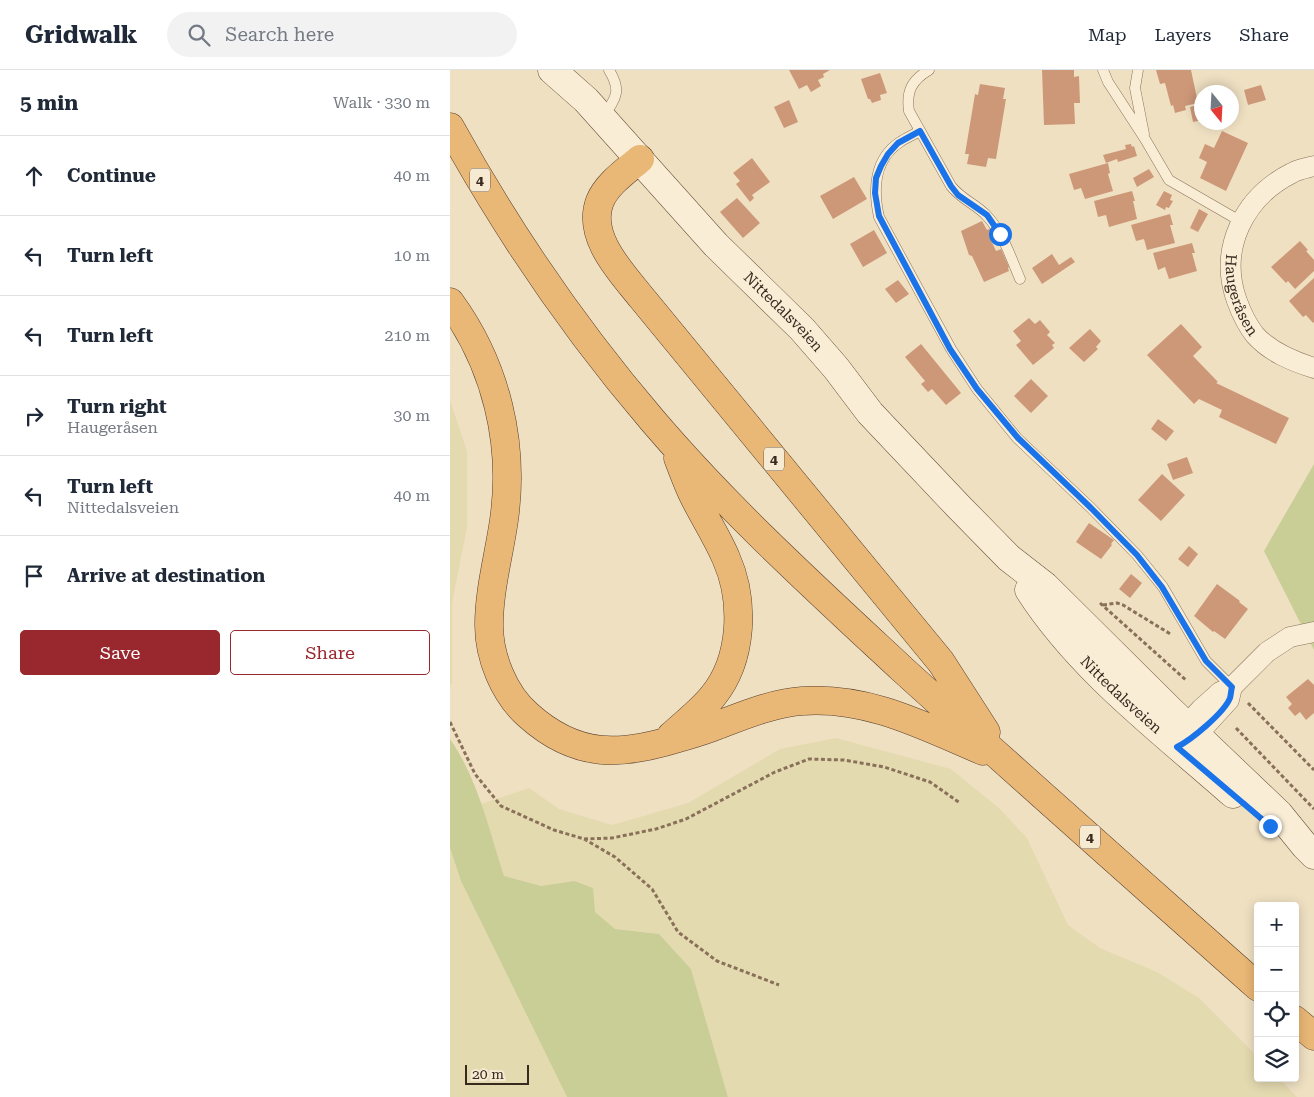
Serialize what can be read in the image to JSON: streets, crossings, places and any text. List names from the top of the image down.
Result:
{
  "streets": {
    "highway": ["4"],
    "main road": ["Nittedalsveien"],
    "street": ["Haugeråsen"]
  },
  "crossings": [
    ["4", "Nittedalsveien"]
  ],
  "scale_bar": "20 m",
  "north": "bottom",
  "page": {
    "header": "Gridwalk",
    "search": "Search here",
    "nav": ["Map", "Layers", "Share"],
    "heading": ["5 min", "Walk · 330 m"],
    "list": [
      ["Continue", "40 m"],
      ["Turn left", "10 m"],
      ["Turn left", "210 m"],
      ["Turn right", "Haugeråsen", "30 m"],
      ["Turn left", "Nittedalsveien", "40 m"],
      "Arrive at destination"
    ],
    "buttons": ["Save", "Share"],
    "map_buttons": ["+", "−"],
    "scale": "20 m"
  }
}
